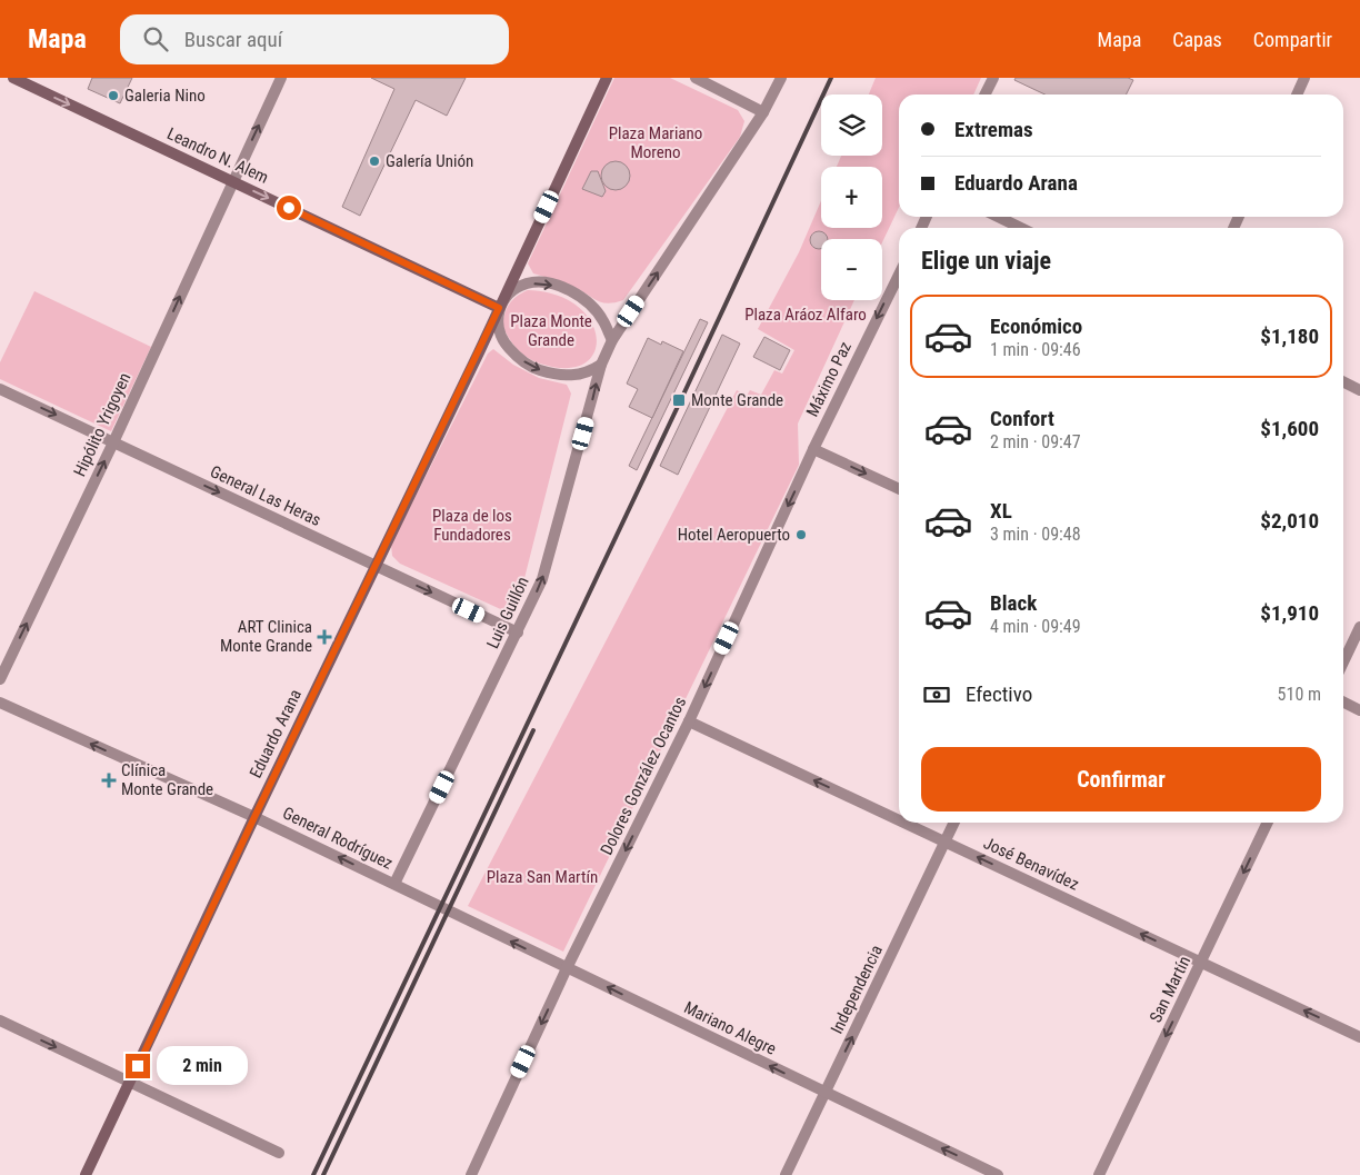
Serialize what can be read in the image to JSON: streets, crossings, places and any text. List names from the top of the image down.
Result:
{
  "streets": {
    "main road": ["Leandro N. Alem", "Eduardo Arana"],
    "street": [
      "Máximo Paz",
      "Hipólito Yrigoyen",
      "General Las Heras",
      "Luis Guillón",
      "Dolores González Ocantos",
      "General Rodríguez",
      "José Benavídez",
      "Independencia",
      "San Martín",
      "Mariano Alegre"
    ]
  },
  "crossings": [
    ["Leandro N. Alem", "Hipólito Yrigoyen"],
    ["Leandro N. Alem", "Luis Guillón"],
    ["Leandro N. Alem", "Eduardo Arana"],
    ["Máximo Paz", "Dolores González Ocantos"],
    ["Hipólito Yrigoyen", "General Las Heras"],
    ["General Las Heras", "Luis Guillón"],
    ["General Las Heras", "Eduardo Arana"],
    ["Luis Guillón", "Eduardo Arana"],
    ["Luis Guillón", "General Rodríguez"],
    ["Eduardo Arana", "General Rodríguez"],
    ["Dolores González Ocantos", "José Benavídez"],
    ["Dolores González Ocantos", "Mariano Alegre"],
    ["General Rodríguez", "Mariano Alegre"],
    ["José Benavídez", "Independencia"],
    ["José Benavídez", "San Martín"],
    ["Independencia", "Mariano Alegre"]
  ],
  "one_way": [
    "Leandro N. Alem",
    "Máximo Paz",
    "Hipólito Yrigoyen",
    "General Las Heras",
    "Luis Guillón",
    "Dolores González Ocantos",
    "General Rodríguez",
    "José Benavídez",
    "Independencia",
    "San Martín",
    "Mariano Alegre"
  ],
  "parks": [
    "Plaza Mariano Moreno",
    "Plaza Aráoz Alfaro",
    "Plaza Monte Grande",
    "Plaza de los Fundadores",
    "Plaza San Martín"
  ],
  "places": {
    "other": ["Galeria Nino", "Galería Unión", "Hotel Aeropuerto"],
    "transit": ["Monte Grande"],
    "health": ["ART Clinica Monte Grande", "Clínica Monte Grande"]
  },
  "page": {
    "header": "Mapa",
    "search": "Buscar aquí",
    "nav": ["Mapa", "Capas", "Compartir"],
    "map_buttons": ["+", "−"],
    "banner": ["Extremas", "Eduardo Arana"],
    "heading": "Elige un viaje",
    "list": [
      {
        "name": "Económico",
        "note": "1 min · 09:46",
        "value": "$1,180"
      },
      {
        "name": "Confort",
        "note": "2 min · 09:47",
        "value": "$1,600"
      },
      {
        "name": "XL",
        "note": "3 min · 09:48",
        "value": "$2,010"
      },
      {
        "name": "Black",
        "note": "4 min · 09:49",
        "value": "$1,910"
      }
    ],
    "pay": ["Efectivo", "510 m"],
    "buttons": "Confirmar",
    "bubble": "2 min"
  }
}
